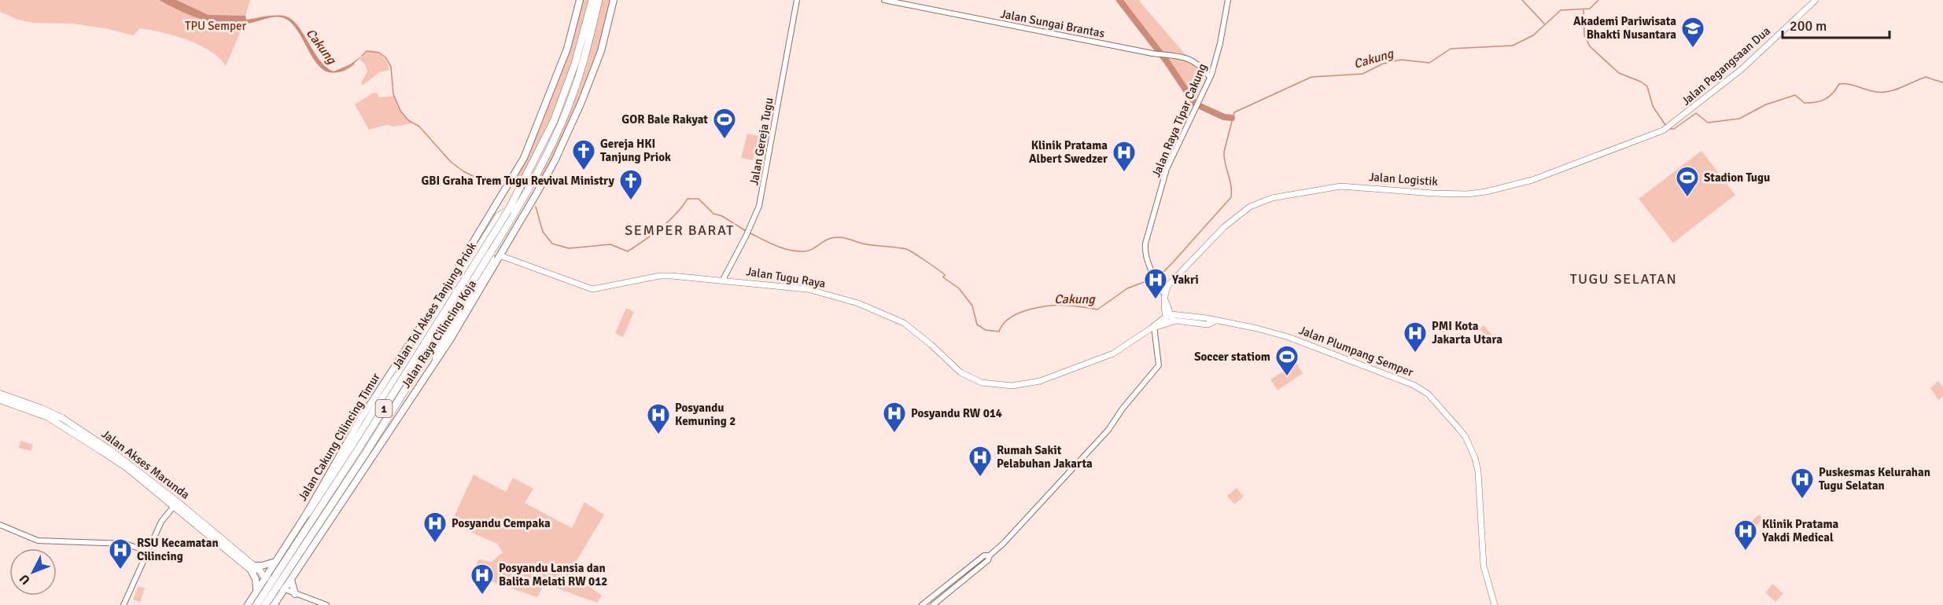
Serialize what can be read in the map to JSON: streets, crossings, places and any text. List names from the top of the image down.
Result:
{
  "streets": {
    "highway": [
      "Jalan Tol Akses Tanjung Priok",
      "Jalan Raya Cilincing Koja",
      "1",
      "Jalan Cakung Cilincing Timur"
    ],
    "main road": [
      "Jalan Pegangsaan Dua",
      "Jalan Logistik",
      "Jalan Tugu Raya",
      "Jalan Plumpang Semper",
      "Jalan Akses Marunda"
    ],
    "street": ["Jalan Sungai Brantas", "Jalan Raya Tipar Cakung", "Jalan Gereja Tugu"]
  },
  "crossings": [
    ["Jalan Sungai Brantas", "Jalan Raya Tipar Cakung"],
    ["Jalan Pegangsaan Dua", "Jalan Logistik"],
    ["Jalan Raya Tipar Cakung", "Jalan Logistik"],
    ["Jalan Gereja Tugu", "Jalan Tugu Raya"],
    ["Jalan Tugu Raya", "Jalan Raya Cilincing Koja"],
    ["Jalan Tugu Raya", "Jalan Plumpang Semper"],
    ["Jalan Raya Cilincing Koja", "Jalan Akses Marunda"],
    ["Jalan Cakung Cilincing Timur", "Jalan Akses Marunda"]
  ],
  "districts": ["SEMPER BARAT", "TUGU SELATAN"],
  "water": ["Cakung"],
  "parks": ["TPU Semper"],
  "places": {
    "school or university": ["Akademi Pariwisata Bhakti Nusantara"],
    "sports": ["GOR Bale Rakyat", "Stadion Tugu", "Soccer statiom"],
    "church": ["Gereja HKI Tanjung Priok", "GBI Graha Trem Tugu Revival Ministry"],
    "hospital": [
      "Klinik Pratama Albert Swedzer",
      "Yakri",
      "PMI Kota Jakarta Utara",
      "Posyandu RW 014",
      "Posyandu Kemuning 2",
      "Rumah Sakit Pelabuhan Jakarta",
      "Puskesmas Kelurahan Tugu Selatan",
      "Posyandu Cempaka",
      "Klinik Pratama Yakdi Medical",
      "RSU Kecamatan Cilincing",
      "Posyandu Lansia dan Balita Melati RW 012"
    ]
  },
  "scale_bar": "200 m",
  "north": "bottom left"
}
